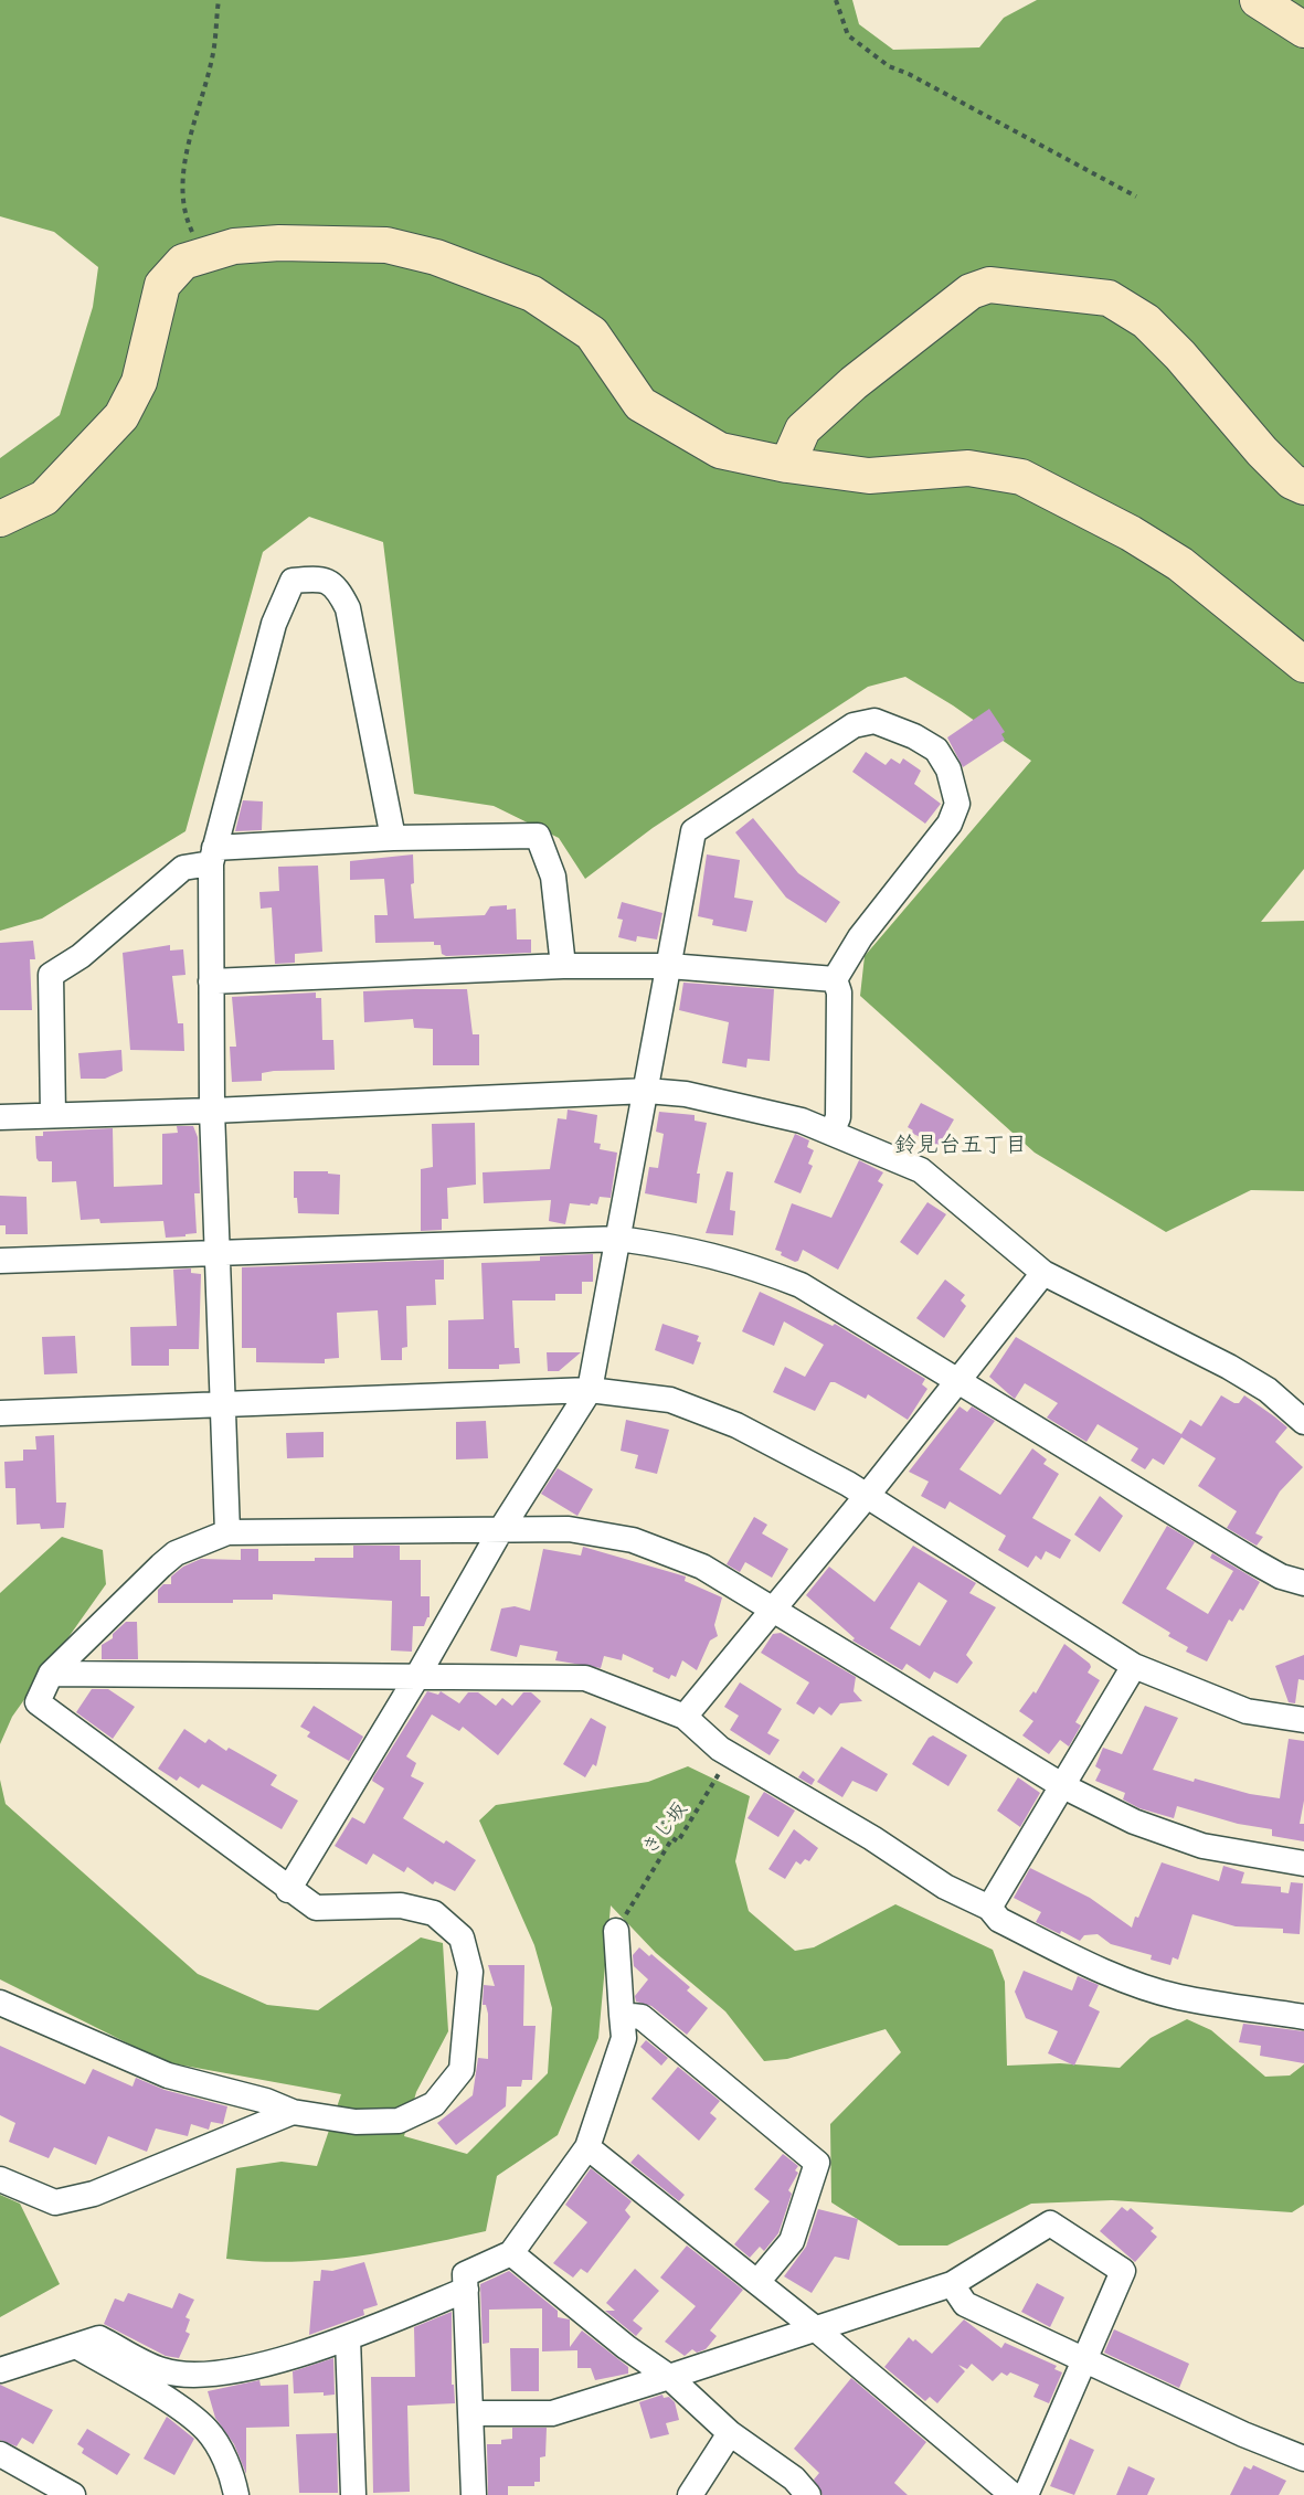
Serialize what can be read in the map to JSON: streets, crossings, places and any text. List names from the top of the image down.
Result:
{
  "streets": {
    "path": ["きじ坂"]
  },
  "districts": ["鈴見台五丁目"]
}
